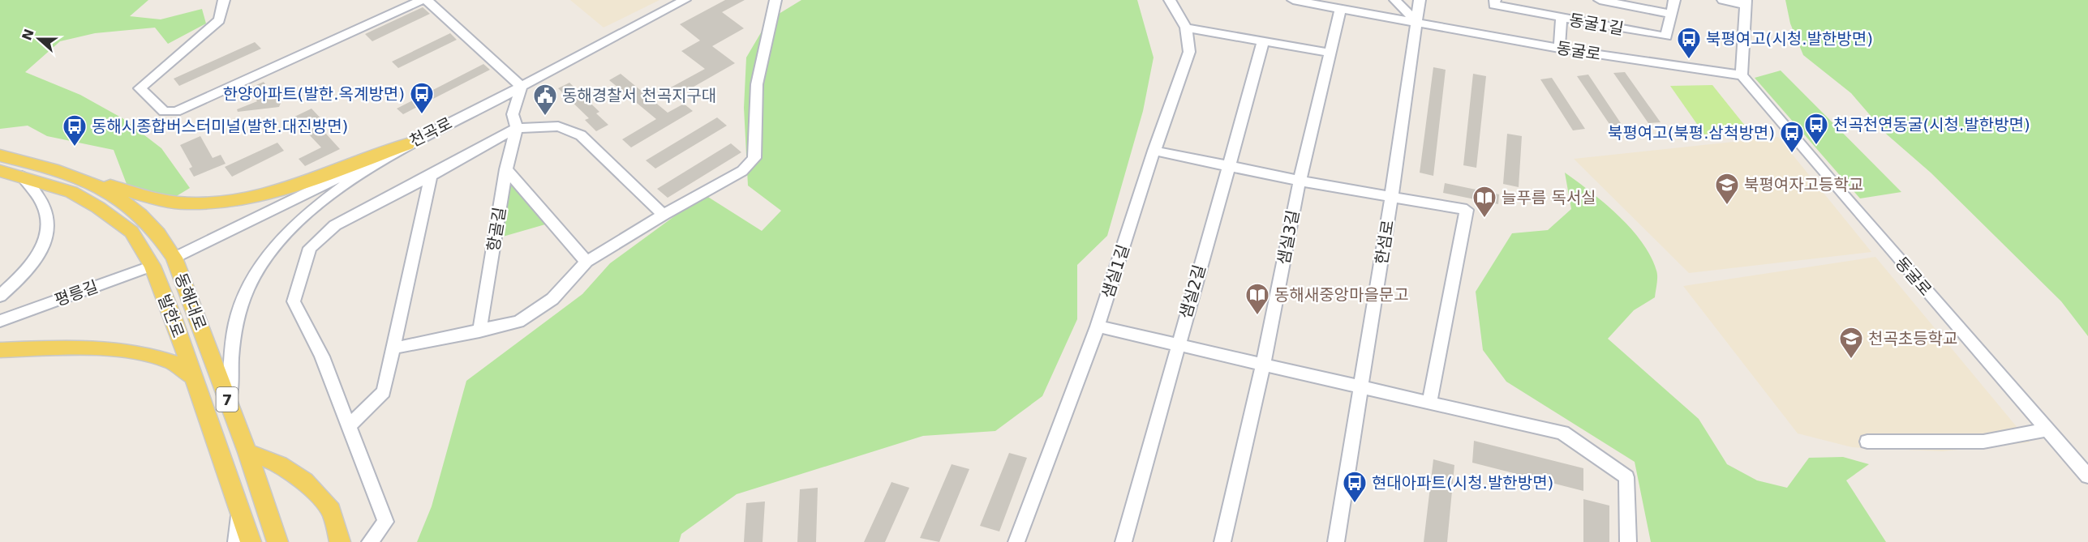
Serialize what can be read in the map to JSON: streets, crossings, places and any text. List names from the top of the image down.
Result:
{
  "streets": {
    "main road": ["동해대로", "발한로", "7"],
    "street": [
      "동굴1길",
      "동굴로",
      "천곡로",
      "항골길",
      "샘실3길",
      "한섬로",
      "샘실1길",
      "샘실2길",
      "평릉길"
    ]
  },
  "crossings": [
    ["동굴로", "샘실3길"],
    ["동굴로", "한섬로"],
    ["천곡로", "항골길"],
    ["천곡로", "동해대로"],
    ["평릉길", "발한로"]
  ],
  "places": {
    "bus stop": [
      "북평여고(시청.발한방면)",
      "한양아파트(발한.옥계방면)",
      "천곡천연동굴(시청.발한방면)",
      "동해시종합버스터미널(발한.대진방면)",
      "북평여고(북평.삼척방면)",
      "현대아파트(시청.발한방면)"
    ],
    "public building": ["동해경찰서 천곡지구대"],
    "school or university": ["북평여자고등학교", "천곡초등학교"],
    "library": ["늘푸름 독서실", "동해새중앙마을문고"]
  },
  "north": "left"
}
